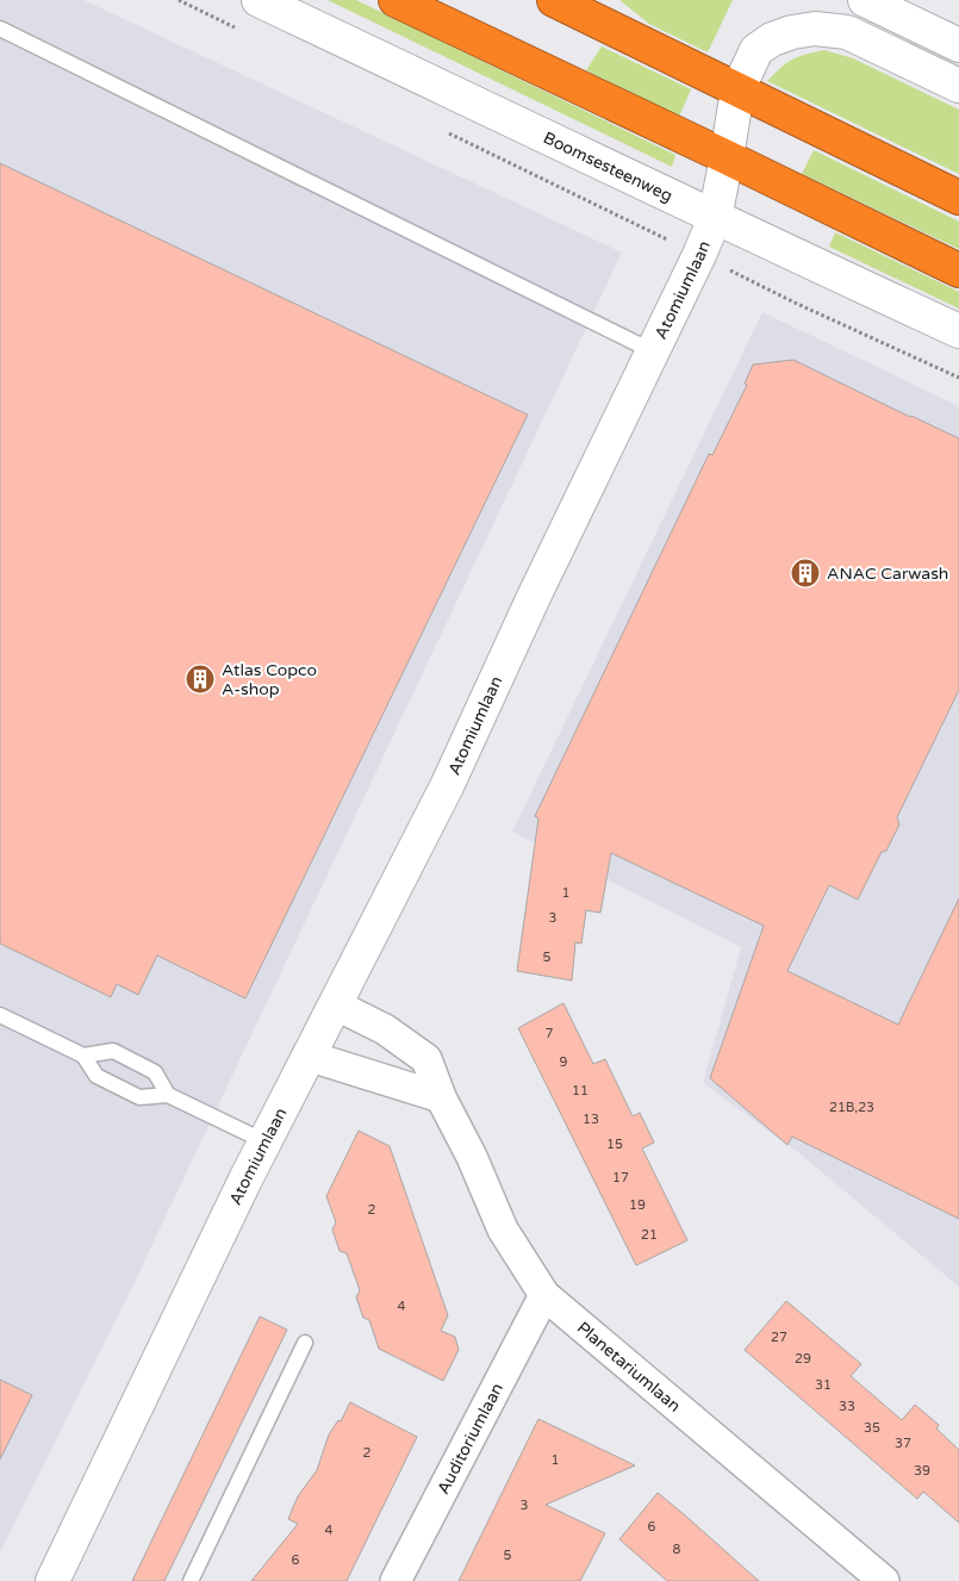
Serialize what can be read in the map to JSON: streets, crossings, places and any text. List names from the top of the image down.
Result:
{
  "streets": {
    "street": [
      "Boomsesteenweg",
      "Atomiumlaan",
      "Planetariumlaan",
      "Auditoriumlaan"
    ]
  },
  "crossings": [
    ["Boomsesteenweg", "Atomiumlaan"],
    ["Atomiumlaan", "Planetariumlaan"],
    ["Planetariumlaan", "Auditoriumlaan"]
  ],
  "places": {
    "building": ["ANAC Carwash", "Atlas Copco A-shop"]
  },
  "house_numbers": [
    "1",
    "3",
    "5",
    "7",
    "9",
    "11",
    "21B,23",
    "13",
    "15",
    "17",
    "19",
    "2",
    "21",
    "4",
    "27",
    "29",
    "31",
    "33",
    "35",
    "37",
    "2",
    "1",
    "39",
    "3",
    "6",
    "4",
    "8",
    "5",
    "6"
  ]
}
